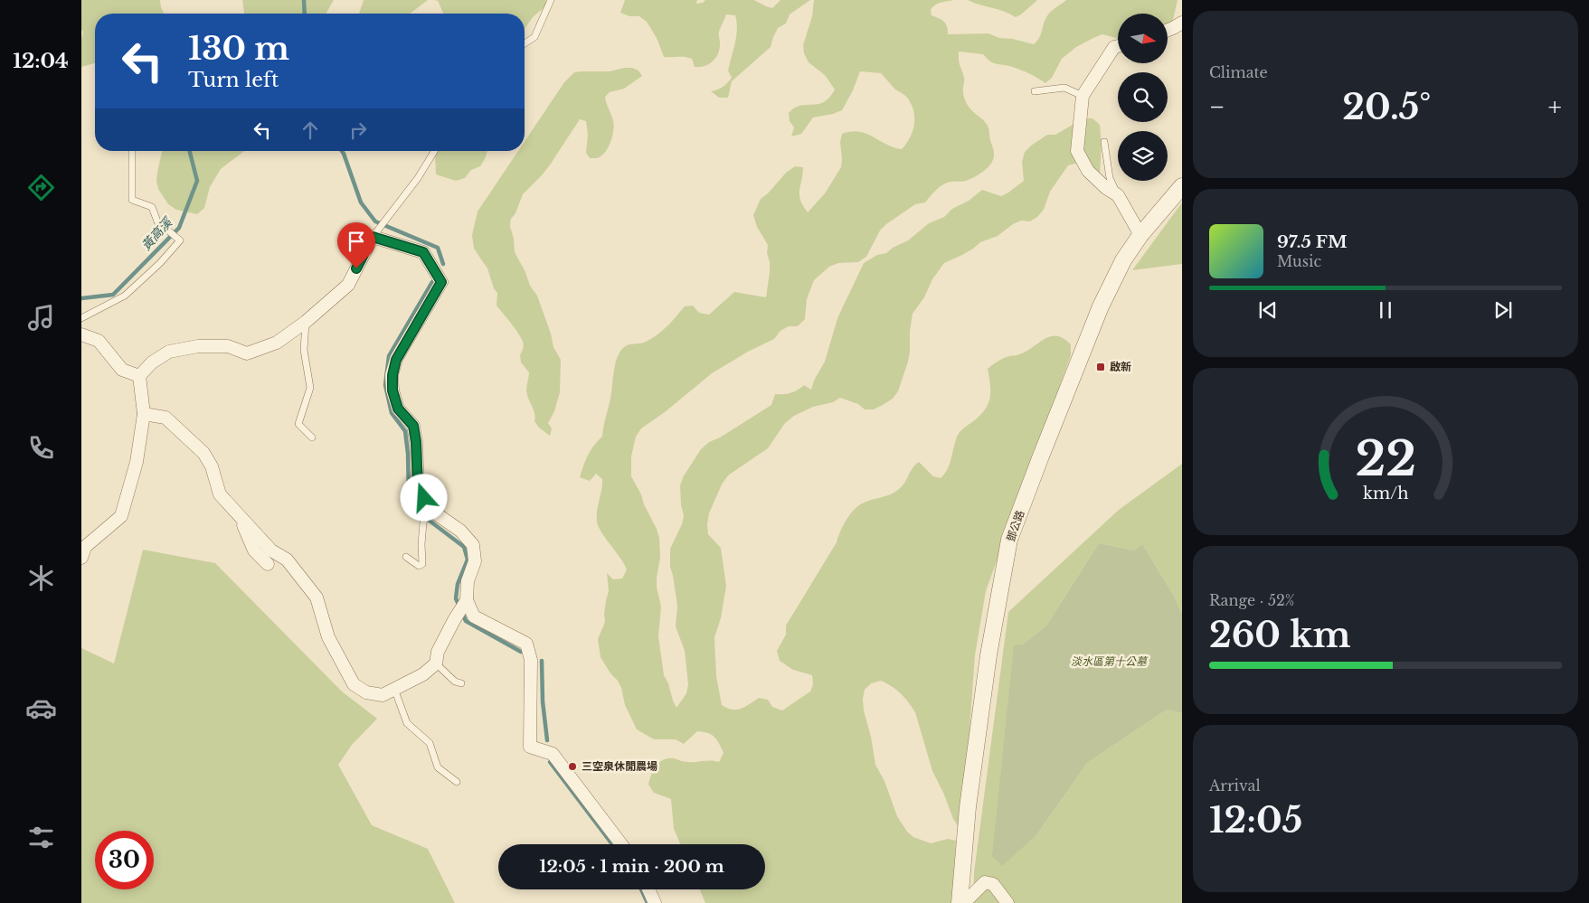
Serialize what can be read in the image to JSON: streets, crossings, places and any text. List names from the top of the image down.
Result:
{
  "streets": {
    "street": ["鄧公路"]
  },
  "water": ["黃高溪"],
  "parks": ["淡水區第十公墓"],
  "places": {
    "transit": ["啟新"],
    "other": ["三空泉休閒農場"]
  },
  "north": "right",
  "page": {
    "tabs": "12:04",
    "tile": [
      "Climate",
      ["Range · 52%", "260 km"],
      ["Arrival", "12:05"]
    ],
    "turn": ["130 m", "Turn left"],
    "heat": ["−", "20.5°", "+"],
    "song": ["97.5 FM", "Music"],
    "limit": "30",
    "trip": "12:05 · 1 min · 200 m",
    "gauge": ["22", "km/h"]
  }
}
